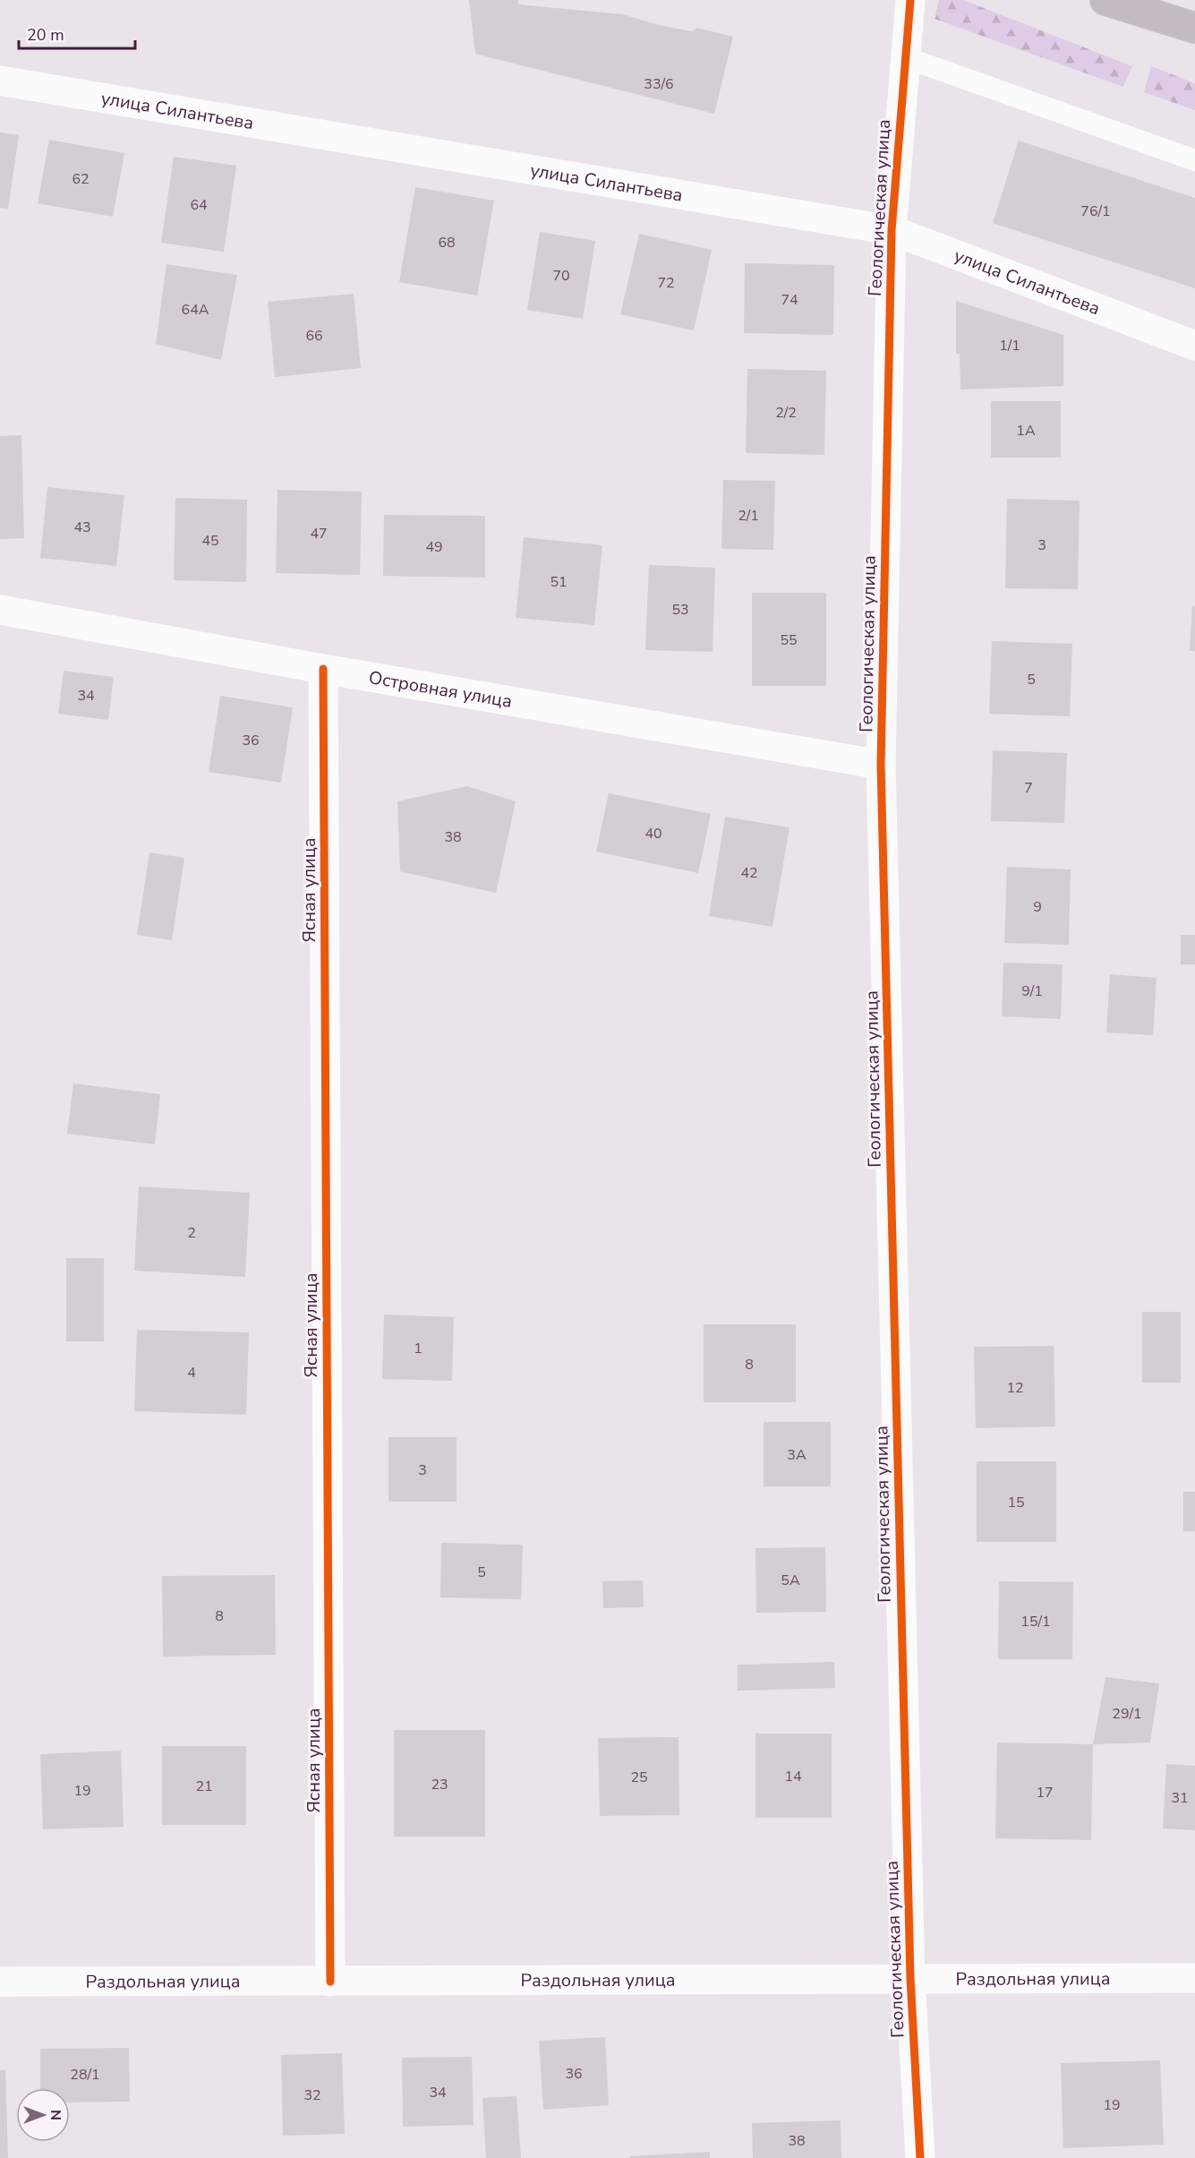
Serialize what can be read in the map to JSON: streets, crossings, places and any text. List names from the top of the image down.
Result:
{
  "streets": {
    "street": [
      "улица Силантьева",
      "Геологическая улица",
      "Островная улица",
      "Ясная улица",
      "Раздольная улица"
    ]
  },
  "crossings": [
    ["улица Силантьева", "Геологическая улица"],
    ["Геологическая улица", "Островная улица"],
    ["Геологическая улица", "Раздольная улица"],
    ["Островная улица", "Ясная улица"],
    ["Ясная улица", "Раздольная улица"]
  ],
  "house_numbers": [
    "33/6",
    "62",
    "64",
    "76/1",
    "68",
    "70",
    "72",
    "74",
    "64А",
    "66",
    "1/1",
    "2/2",
    "1А",
    "2/1",
    "43",
    "47",
    "45",
    "3",
    "49",
    "51",
    "53",
    "55",
    "5",
    "34",
    "36",
    "7",
    "40",
    "38",
    "42",
    "9",
    "9/1",
    "2",
    "1",
    "8",
    "4",
    "12",
    "3А",
    "3",
    "15",
    "5",
    "5А",
    "8",
    "15/1",
    "29/1",
    "14",
    "25",
    "23",
    "21",
    "19",
    "17",
    "31",
    "36",
    "28/1",
    "34",
    "32",
    "19",
    "38"
  ],
  "scale_bar": "20 m",
  "north": "right"
}
